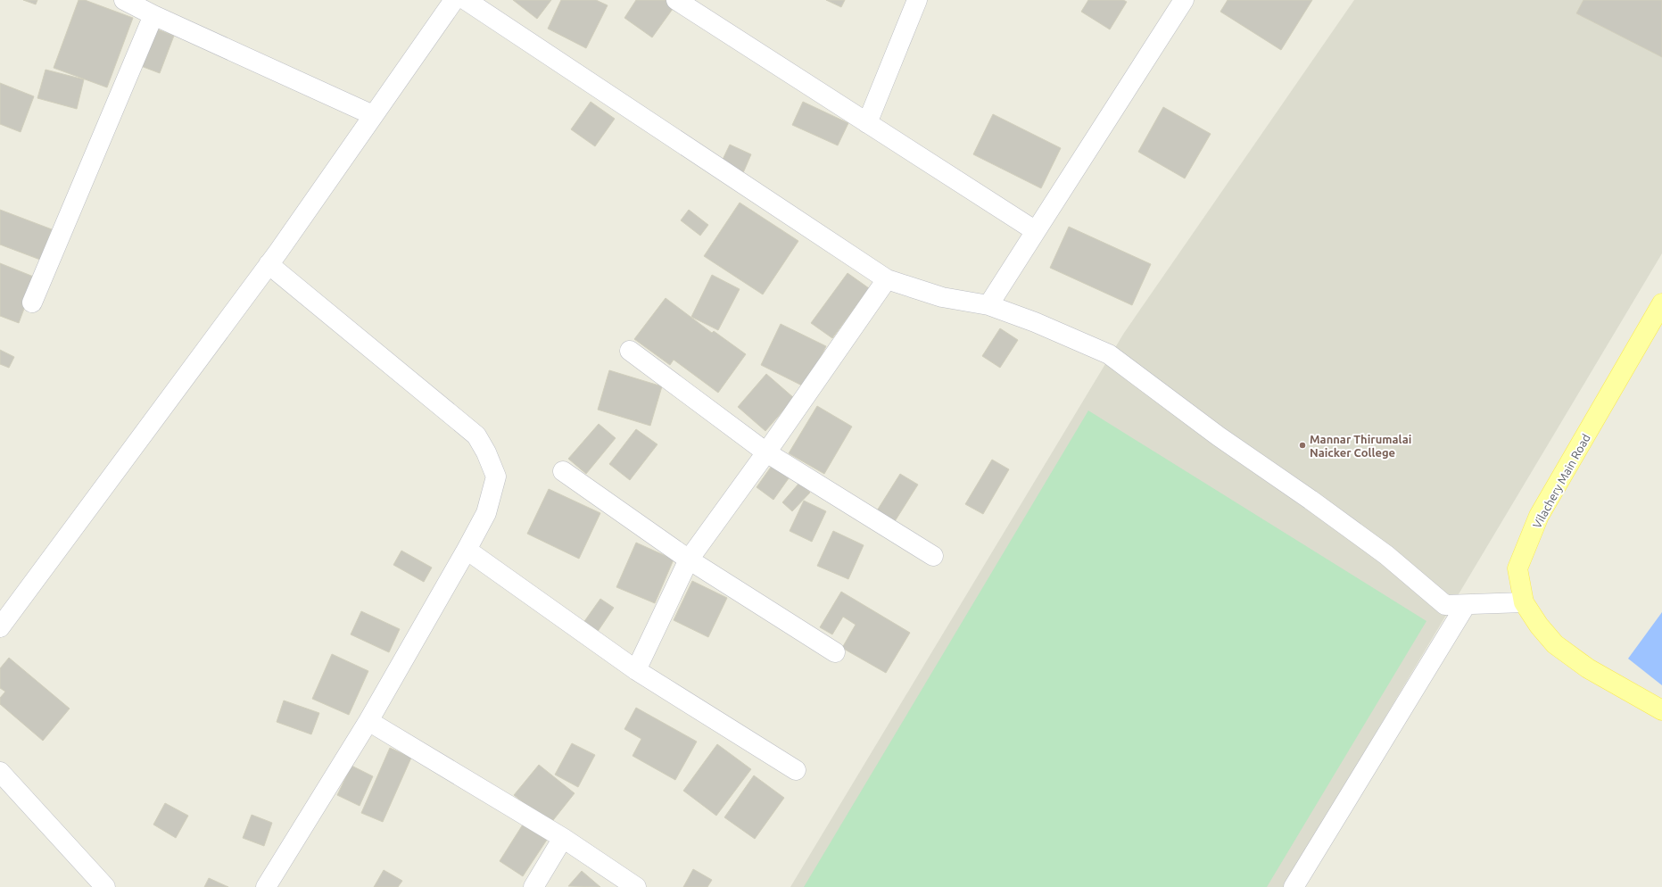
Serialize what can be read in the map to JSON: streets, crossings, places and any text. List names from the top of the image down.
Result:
{
  "streets": {
    "main road": ["Vilachery Main Road"]
  },
  "places": ["Mannar Thirumalai Naicker College"]
}
